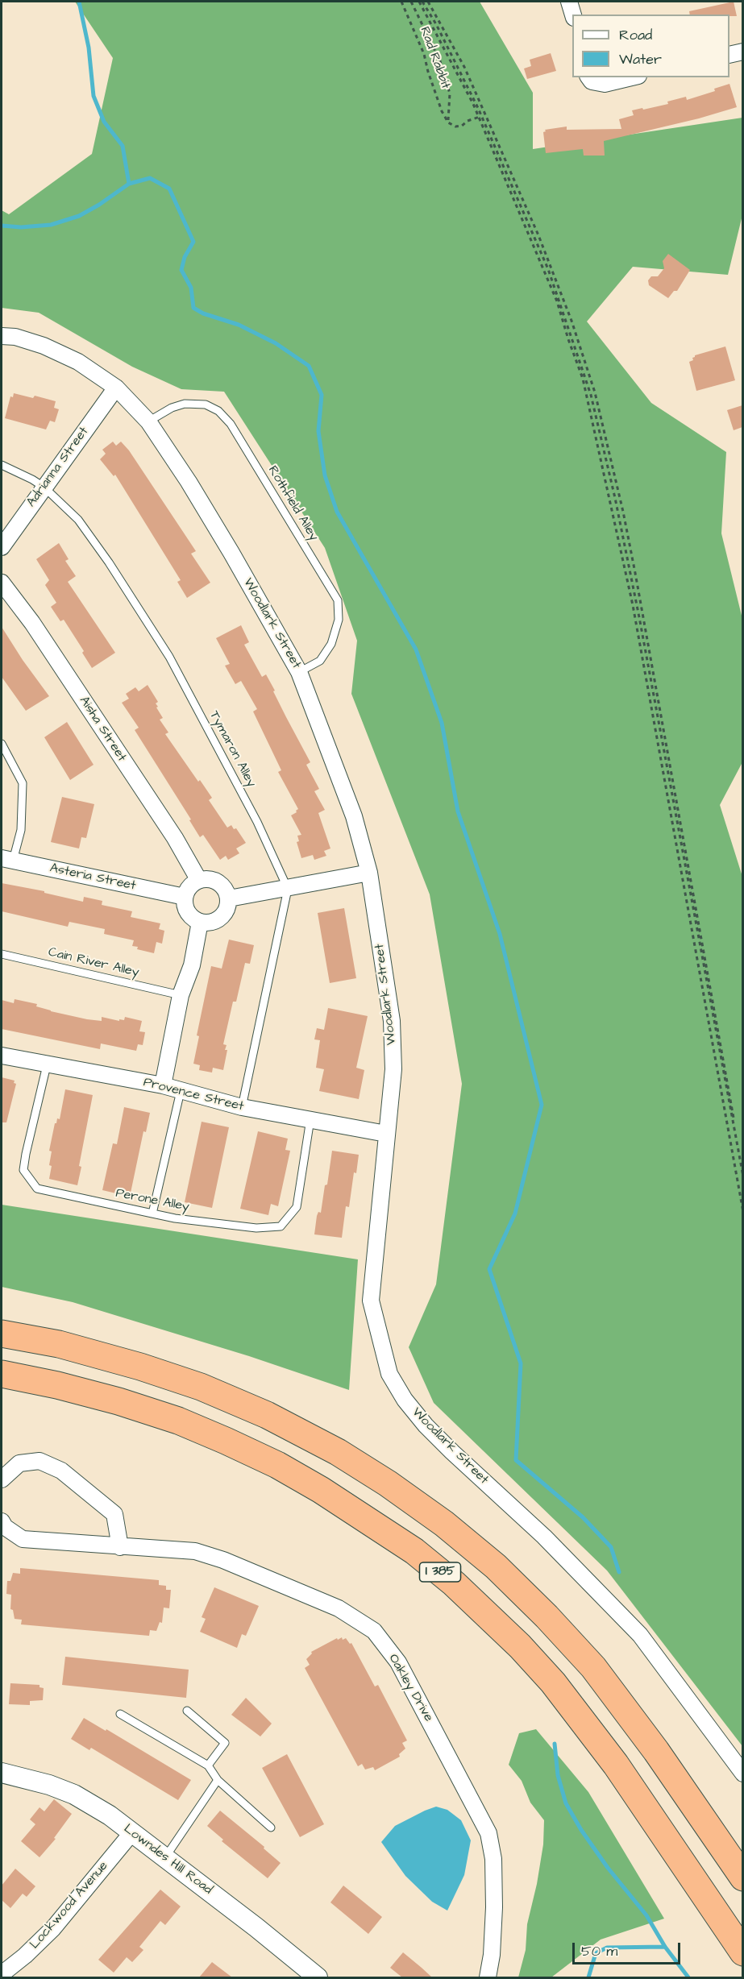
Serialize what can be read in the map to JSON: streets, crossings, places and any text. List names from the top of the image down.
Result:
{
  "streets": {
    "highway": ["I 385"],
    "street": [
      "Adrianna Street",
      "Woodlark Street",
      "Aisha Street",
      "Asteria Street",
      "Provence Street",
      "Oakley Drive",
      "Lowndes Hill Road",
      "Lockwood Avenue"
    ],
    "lane": [
      "Rothfield Alley",
      "Tymaron Alley",
      "Cain River Alley",
      "Perone Alley"
    ],
    "path": ["Rad Rabbit"]
  },
  "crossings": [
    ["Adrianna Street", "Woodlark Street"],
    ["Adrianna Street", "Tymaron Alley"],
    ["Rothfield Alley", "Woodlark Street"],
    ["Woodlark Street", "Provence Street"],
    ["Aisha Street", "Asteria Street"],
    ["Provence Street", "Perone Alley"],
    ["Lowndes Hill Road", "Lockwood Avenue"]
  ],
  "legend": ["Road", "Water"],
  "scale_bar": "50 m"
}
